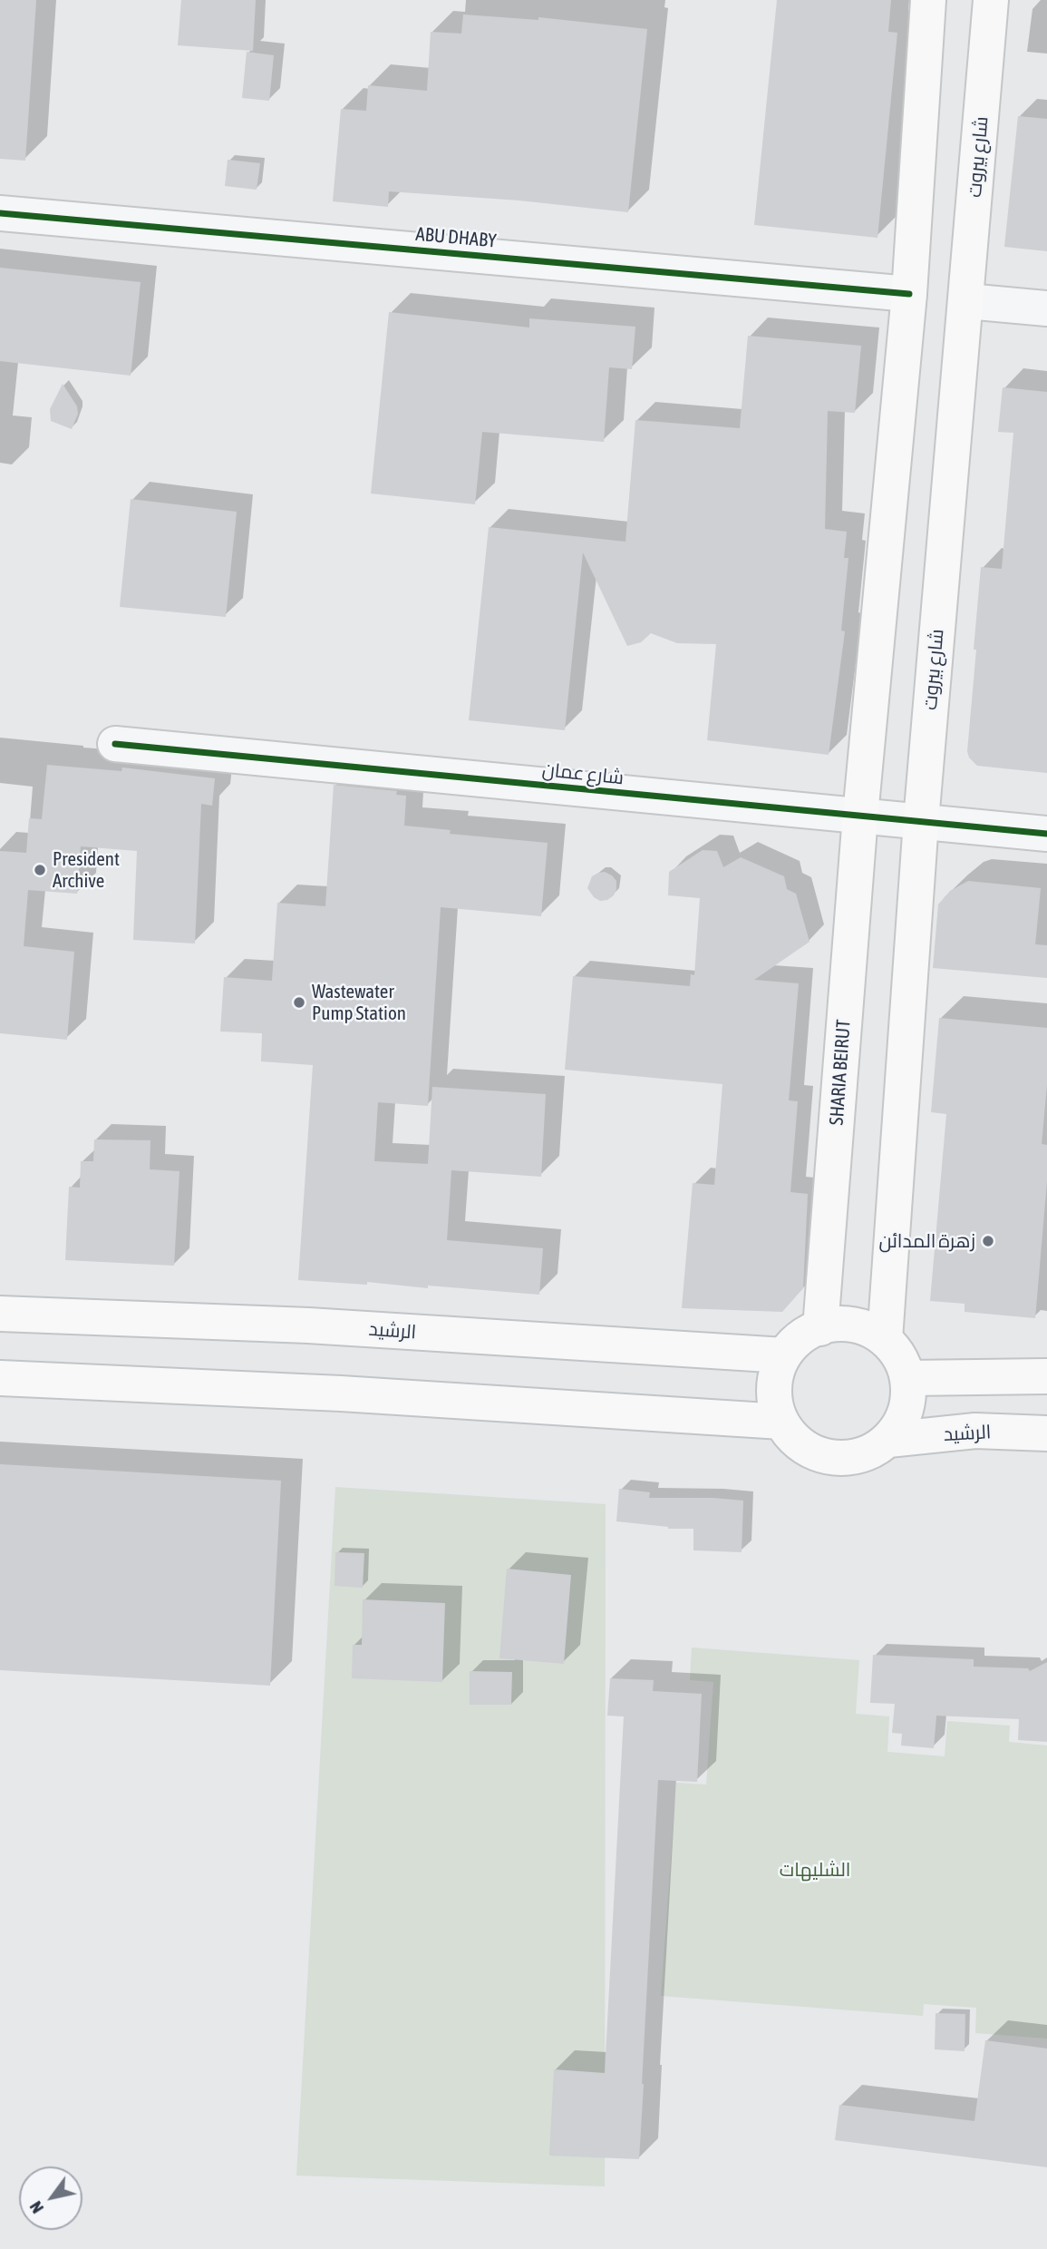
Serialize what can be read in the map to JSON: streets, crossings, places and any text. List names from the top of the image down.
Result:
{
  "streets": {
    "main road": ["شارع بيروت", "SHARIA BEIRUT", "الرشيد"],
    "street": ["ABU DHABY", "شارع عمان"]
  },
  "crossings": [
    ["شارع بيروت", "شارع عمان"],
    ["شارع بيروت", "SHARIA BEIRUT"],
    ["شارع بيروت", "الرشيد"],
    ["شارع عمان", "SHARIA BEIRUT"],
    ["SHARIA BEIRUT", "الرشيد"]
  ],
  "parks": ["الشليهات"],
  "places": ["President Archive", "Wastewater Pump Station", "زهرة المدائن"],
  "north": "bottom left"
}
